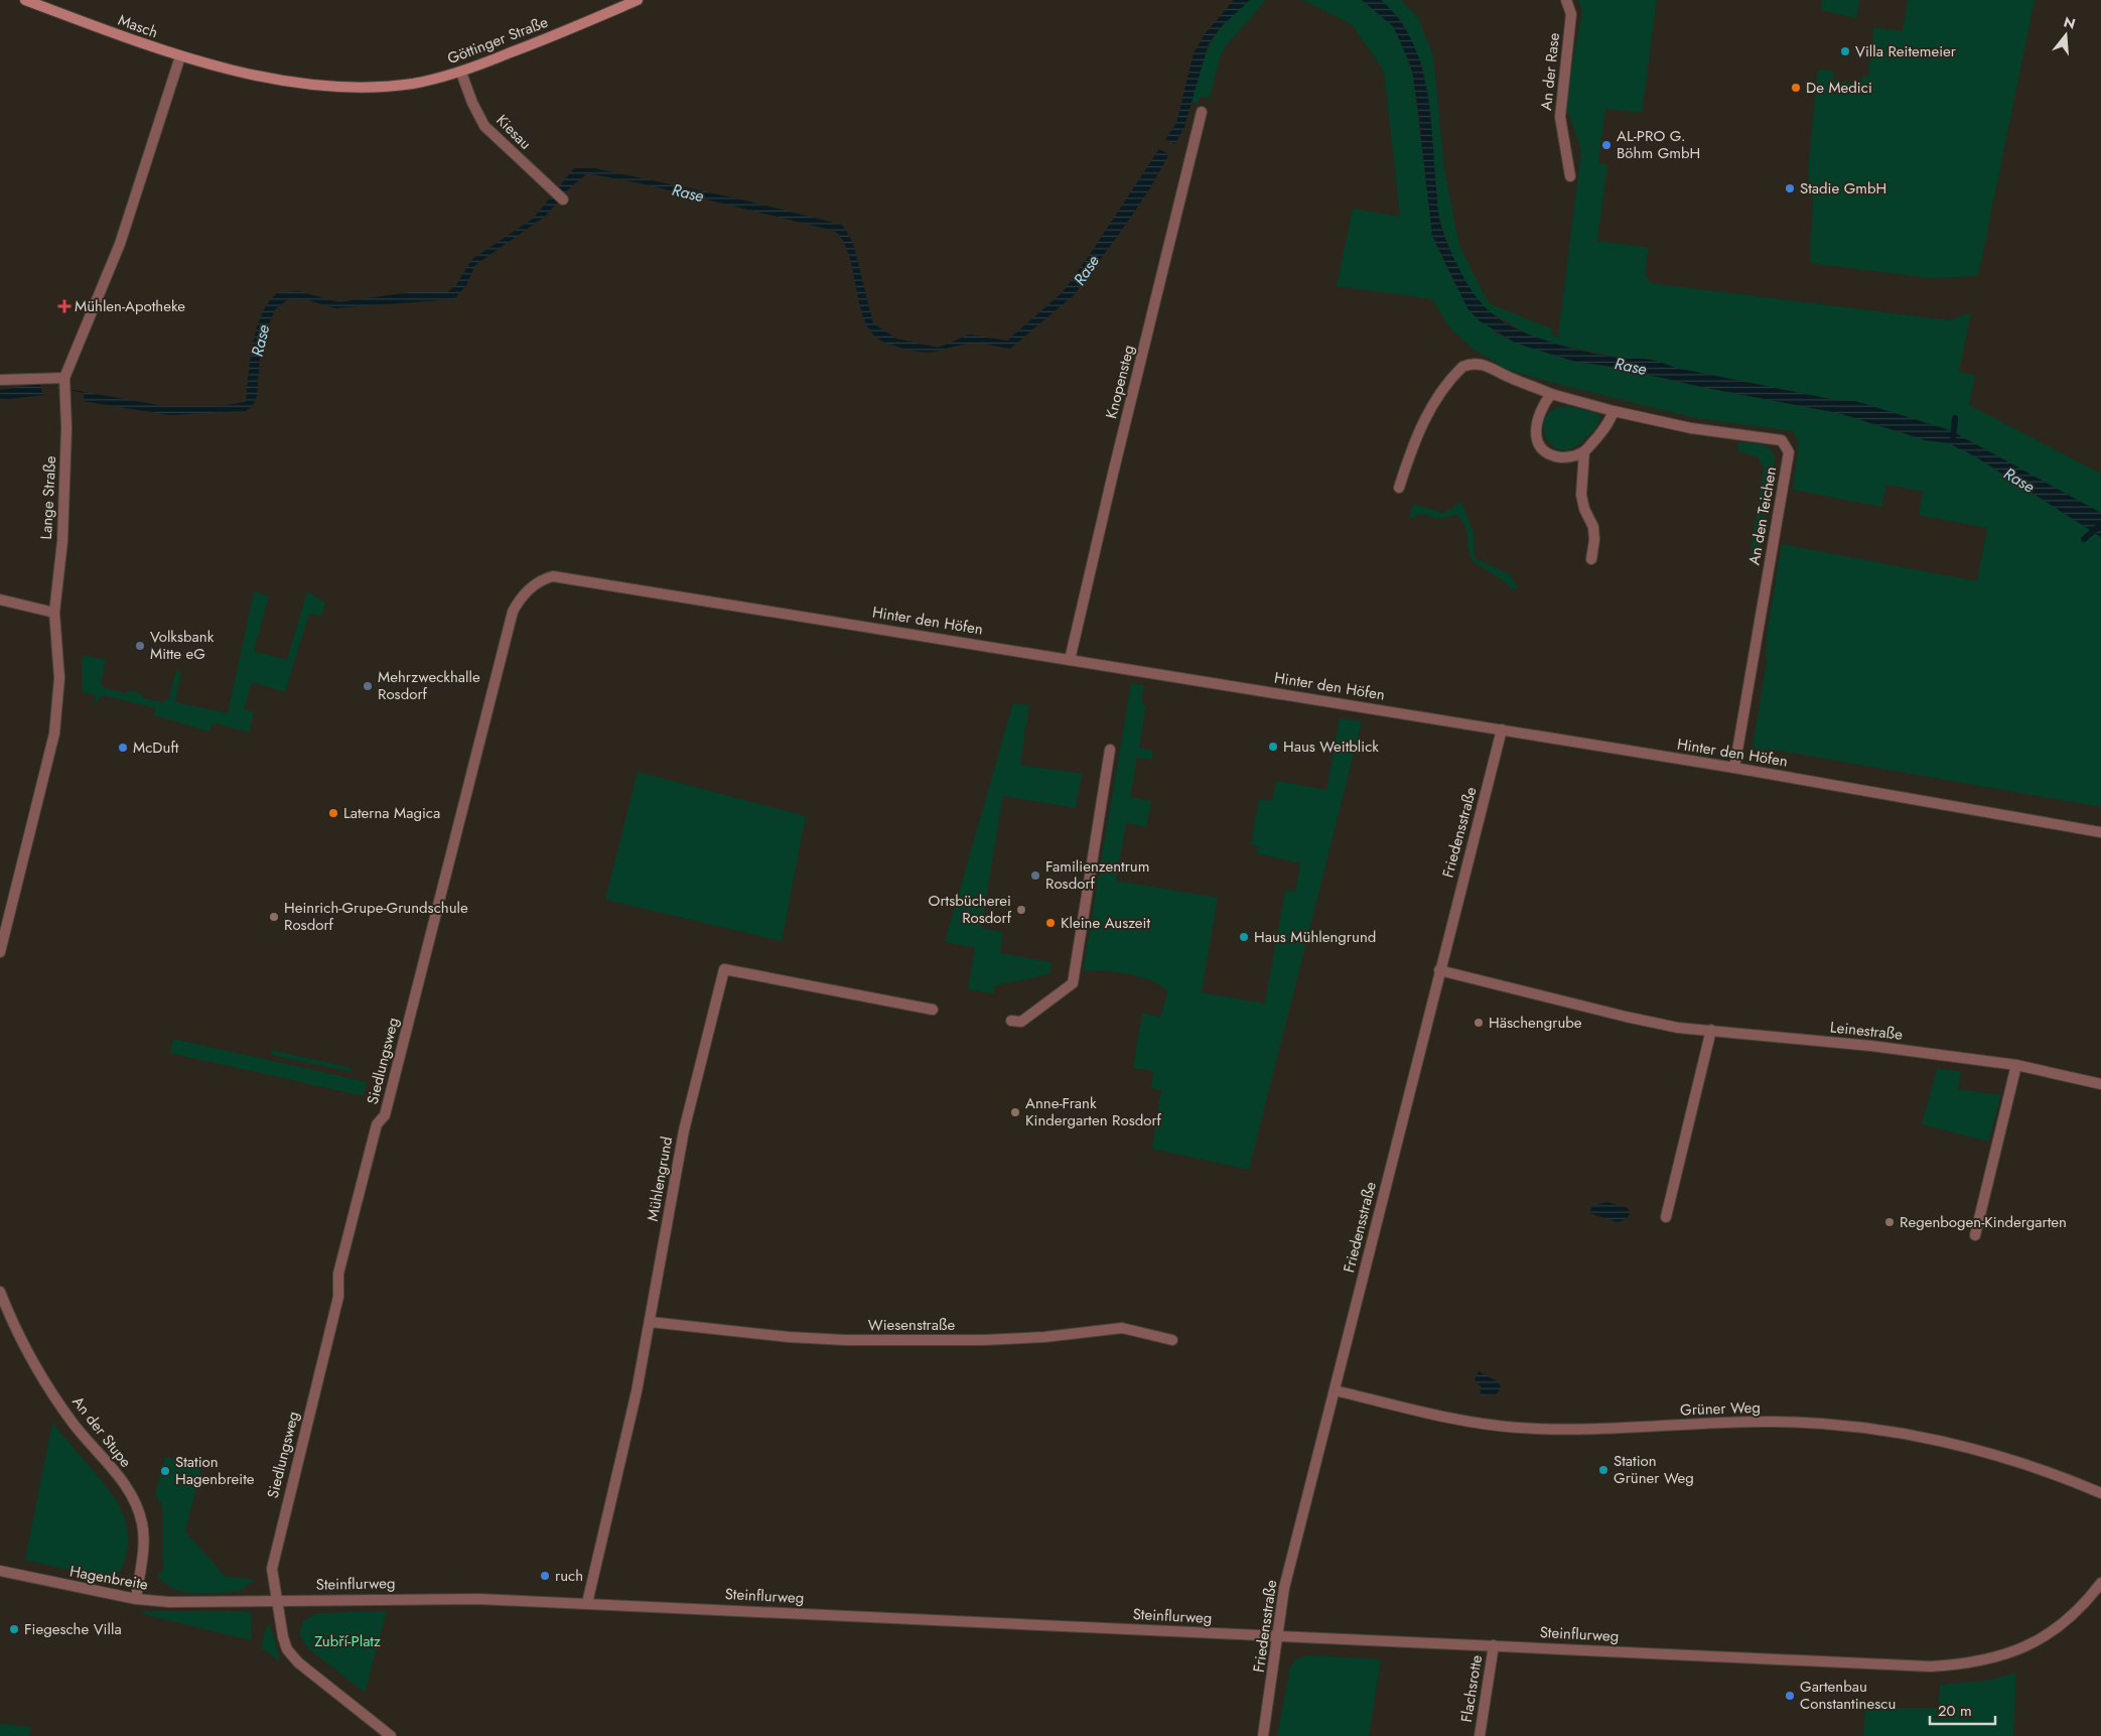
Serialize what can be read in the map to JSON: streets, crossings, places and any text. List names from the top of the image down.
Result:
{
  "streets": {
    "street": [
      "Masch",
      "Göttinger Straße",
      "An der Rase",
      "Kiesau",
      "Knopensteg",
      "Lange Straße",
      "An den Teichen",
      "Hinter den Höfen",
      "Friedensstraße",
      "Leinestraße",
      "Siedlungsweg",
      "Mühlengrund",
      "Wiesenstraße",
      "Grüner Weg",
      "An der Stupe",
      "Hagenbreite",
      "Steinflurweg",
      "Flachsrotte"
    ]
  },
  "crossings": [
    ["Masch", "Göttinger Straße"],
    ["Masch", "Lange Straße"],
    ["Göttinger Straße", "Kiesau"],
    ["Knopensteg", "Hinter den Höfen"],
    ["An den Teichen", "Hinter den Höfen"],
    ["Hinter den Höfen", "Friedensstraße"],
    ["Hinter den Höfen", "Siedlungsweg"],
    ["Friedensstraße", "Leinestraße"],
    ["Friedensstraße", "Grüner Weg"],
    ["Friedensstraße", "Steinflurweg"],
    ["Siedlungsweg", "Steinflurweg"],
    ["Mühlengrund", "Wiesenstraße"],
    ["Mühlengrund", "Steinflurweg"],
    ["An der Stupe", "Hagenbreite"],
    ["Hagenbreite", "Steinflurweg"],
    ["Steinflurweg", "Flachsrotte"]
  ],
  "water": ["Rase"],
  "parks": ["Zubří-Platz"],
  "places": {
    "other": [
      "Villa Reitemeier",
      "De Medici",
      "AL-PRO G. Böhm GmbH",
      "Stadie GmbH",
      "Volksbank Mitte eG",
      "Mehrzweckhalle Rosdorf",
      "Haus Weitblick",
      "McDuft",
      "Laterna Magica",
      "Familienzentrum Rosdorf",
      "Ortsbücherei Rosdorf",
      "Heinrich-Grupe-Grundschule Rosdorf",
      "Kleine Auszeit",
      "Haus Mühlengrund",
      "Häschengrube",
      "Anne-Frank Kindergarten Rosdorf",
      "Regenbogen-Kindergarten",
      "Station Grüner Weg",
      "Station Hagenbreite",
      "ruch",
      "Fiegesche Villa",
      "Gartenbau Constantinescu"
    ],
    "health": ["Mühlen-Apotheke"]
  },
  "scale_bar": "20 m",
  "north": "top"
}
